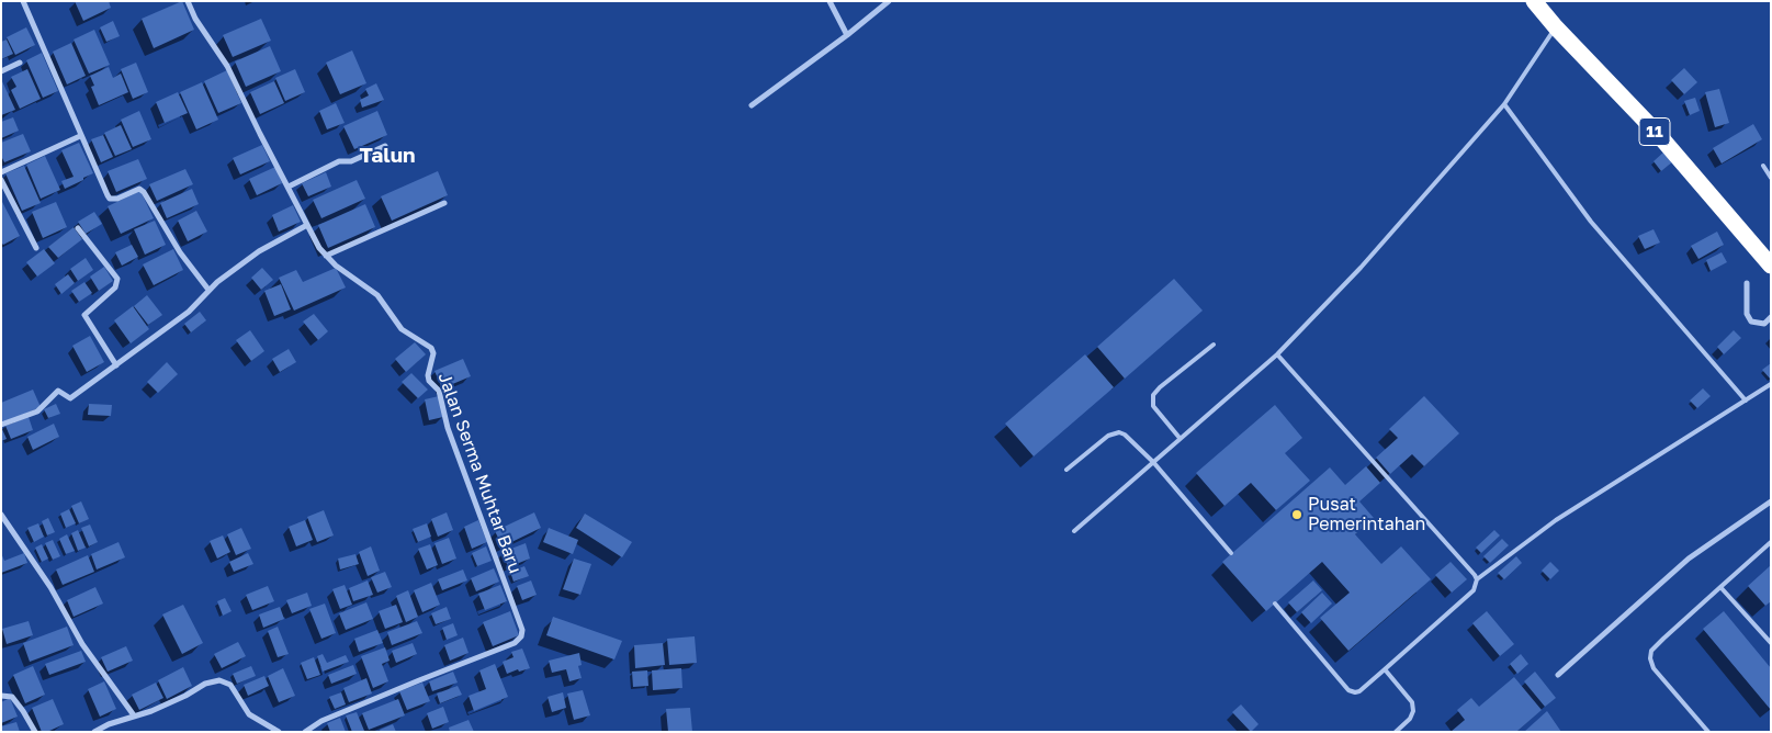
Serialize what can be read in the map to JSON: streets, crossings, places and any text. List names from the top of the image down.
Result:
{
  "streets": {
    "highway": ["11"],
    "street": ["Jalan Serma Muhtar Baru"]
  },
  "districts": ["Talun"],
  "places": ["Pusat Pemerintahan"]
}
